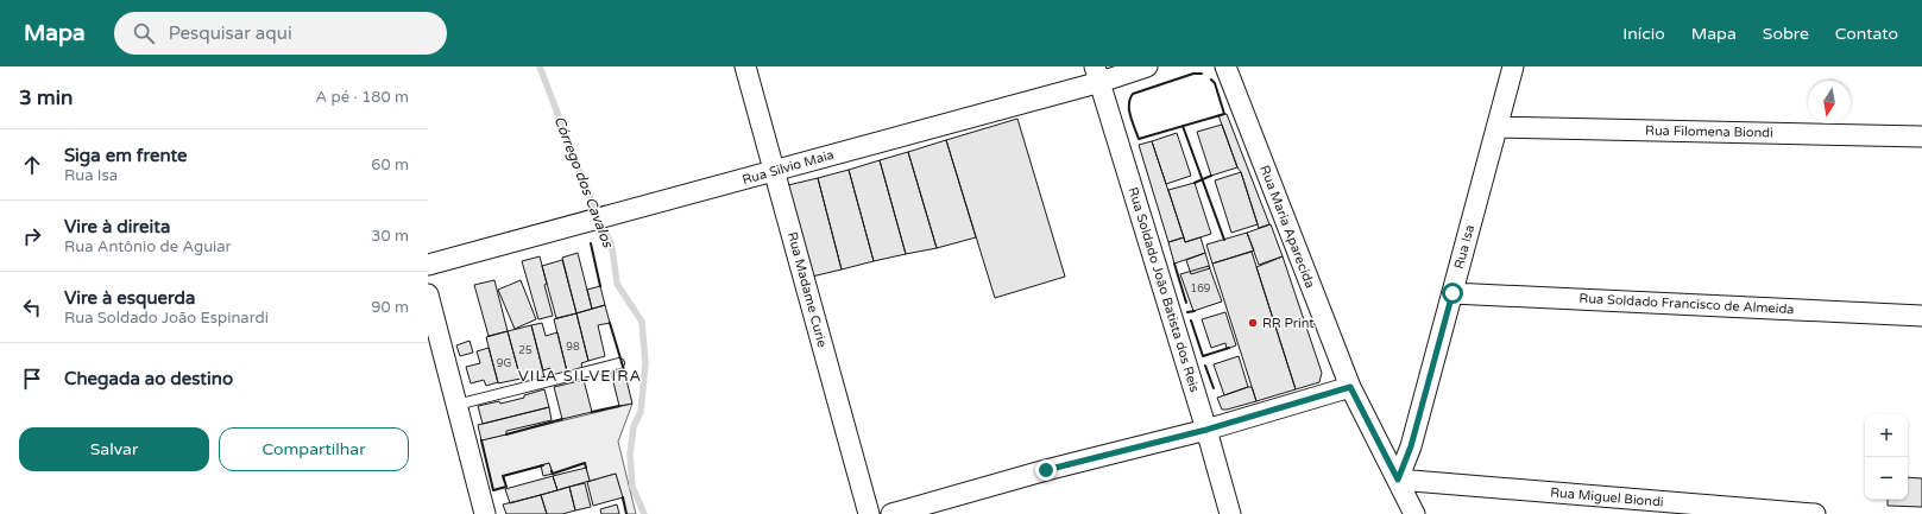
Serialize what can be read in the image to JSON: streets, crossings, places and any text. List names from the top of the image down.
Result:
{
  "streets": {
    "street": [
      "Rua Filomena Biondi",
      "Rua Silvio Maia",
      "Rua Maria Aparecida",
      "Rua Isa",
      "Rua Madame Curie",
      "Rua Soldado João Batista dos Reis",
      "Rua Soldado Francisco de Almeida",
      "Rua Miguel Biondi"
    ]
  },
  "crossings": [
    ["Rua Filomena Biondi", "Rua Isa"],
    ["Rua Silvio Maia", "Rua Madame Curie"],
    ["Rua Silvio Maia", "Rua Soldado João Batista dos Reis"],
    ["Rua Maria Aparecida", "Rua Isa"],
    ["Rua Maria Aparecida", "Rua Miguel Biondi"],
    ["Rua Isa", "Rua Soldado Francisco de Almeida"],
    ["Rua Isa", "Rua Miguel Biondi"]
  ],
  "districts": ["VILA SILVEIRA"],
  "water": ["Córrego dos Cavalos"],
  "places": ["RR Print"],
  "house_numbers": [
    "169",
    "98",
    "25",
    "9G"
  ],
  "north": "bottom",
  "page": {
    "header": "Mapa",
    "search": "Pesquisar aqui",
    "nav": [
      "Início",
      "Mapa",
      "Sobre",
      "Contato"
    ],
    "heading": ["3 min", "A pé · 180 m"],
    "list": [
      ["Siga em frente", "Rua Isa", "60 m"],
      ["Vire à direita", "Rua Antônio de Aguiar", "30 m"],
      ["Vire à esquerda", "Rua Soldado João Espinardi", "90 m"],
      "Chegada ao destino"
    ],
    "buttons": ["Salvar", "Compartilhar"],
    "map_buttons": ["+", "−"]
  }
}
